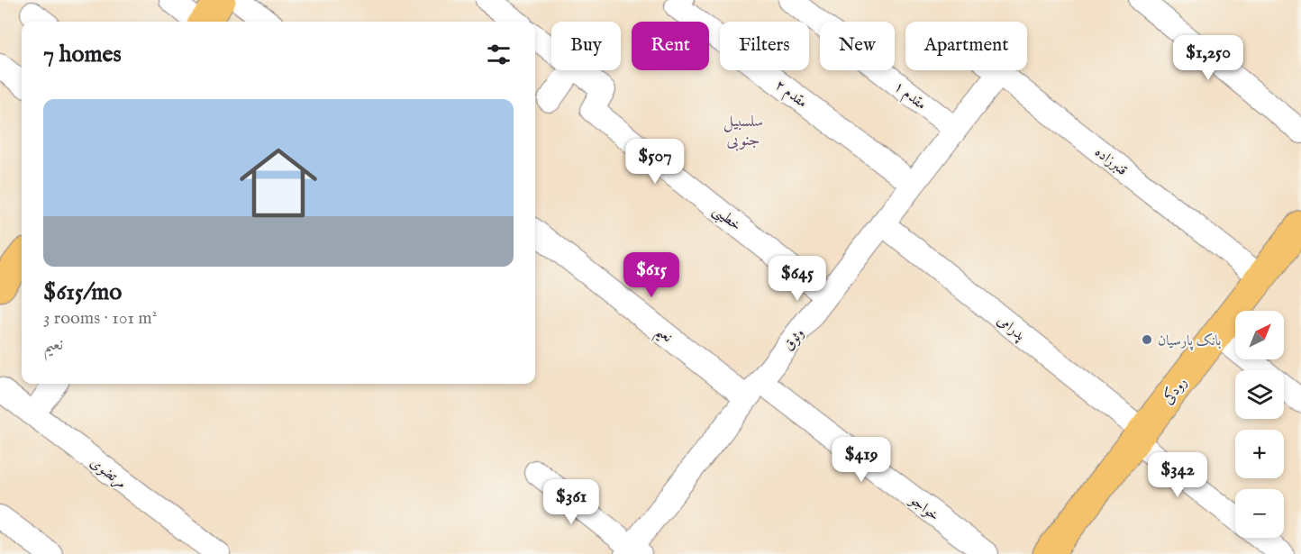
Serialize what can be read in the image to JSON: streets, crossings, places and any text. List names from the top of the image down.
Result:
{
  "streets": {
    "main road": ["رودکی"],
    "street": [
      "مقدم ۲",
      "مقدم ۱",
      "قنبرزاده",
      "خطیبی",
      "پدرامی",
      "نعیم",
      "وثوق",
      "مرتضوی",
      "خواجو"
    ]
  },
  "crossings": [
    ["مقدم ۲", "وثوق"],
    ["مقدم ۱", "وثوق"],
    ["قنبرزاده", "وثوق"],
    ["قنبرزاده", "رودکی"],
    ["خطیبی", "وثوق"],
    ["پدرامی", "وثوق"],
    ["پدرامی", "رودکی"],
    ["نعیم", "وثوق"],
    ["نعیم", "خواجو"],
    ["وثوق", "خواجو"]
  ],
  "districts": ["سلسبیل جنوبی"],
  "places": ["بانک پارسیان"],
  "north": "top right",
  "page": {
    "chip": [
      "Buy",
      "Rent",
      "Filters",
      "New",
      "Apartment"
    ],
    "heading": "7 homes",
    "price": [
      "$1,250",
      "$507",
      "$615",
      "$645",
      "$419",
      "$342",
      "$361"
    ],
    "list": [
      {
        "name": "$615/mo",
        "note": "3 rooms · 101 m² · نعیم"
      }
    ],
    "map_buttons": ["+", "−"]
  }
}
